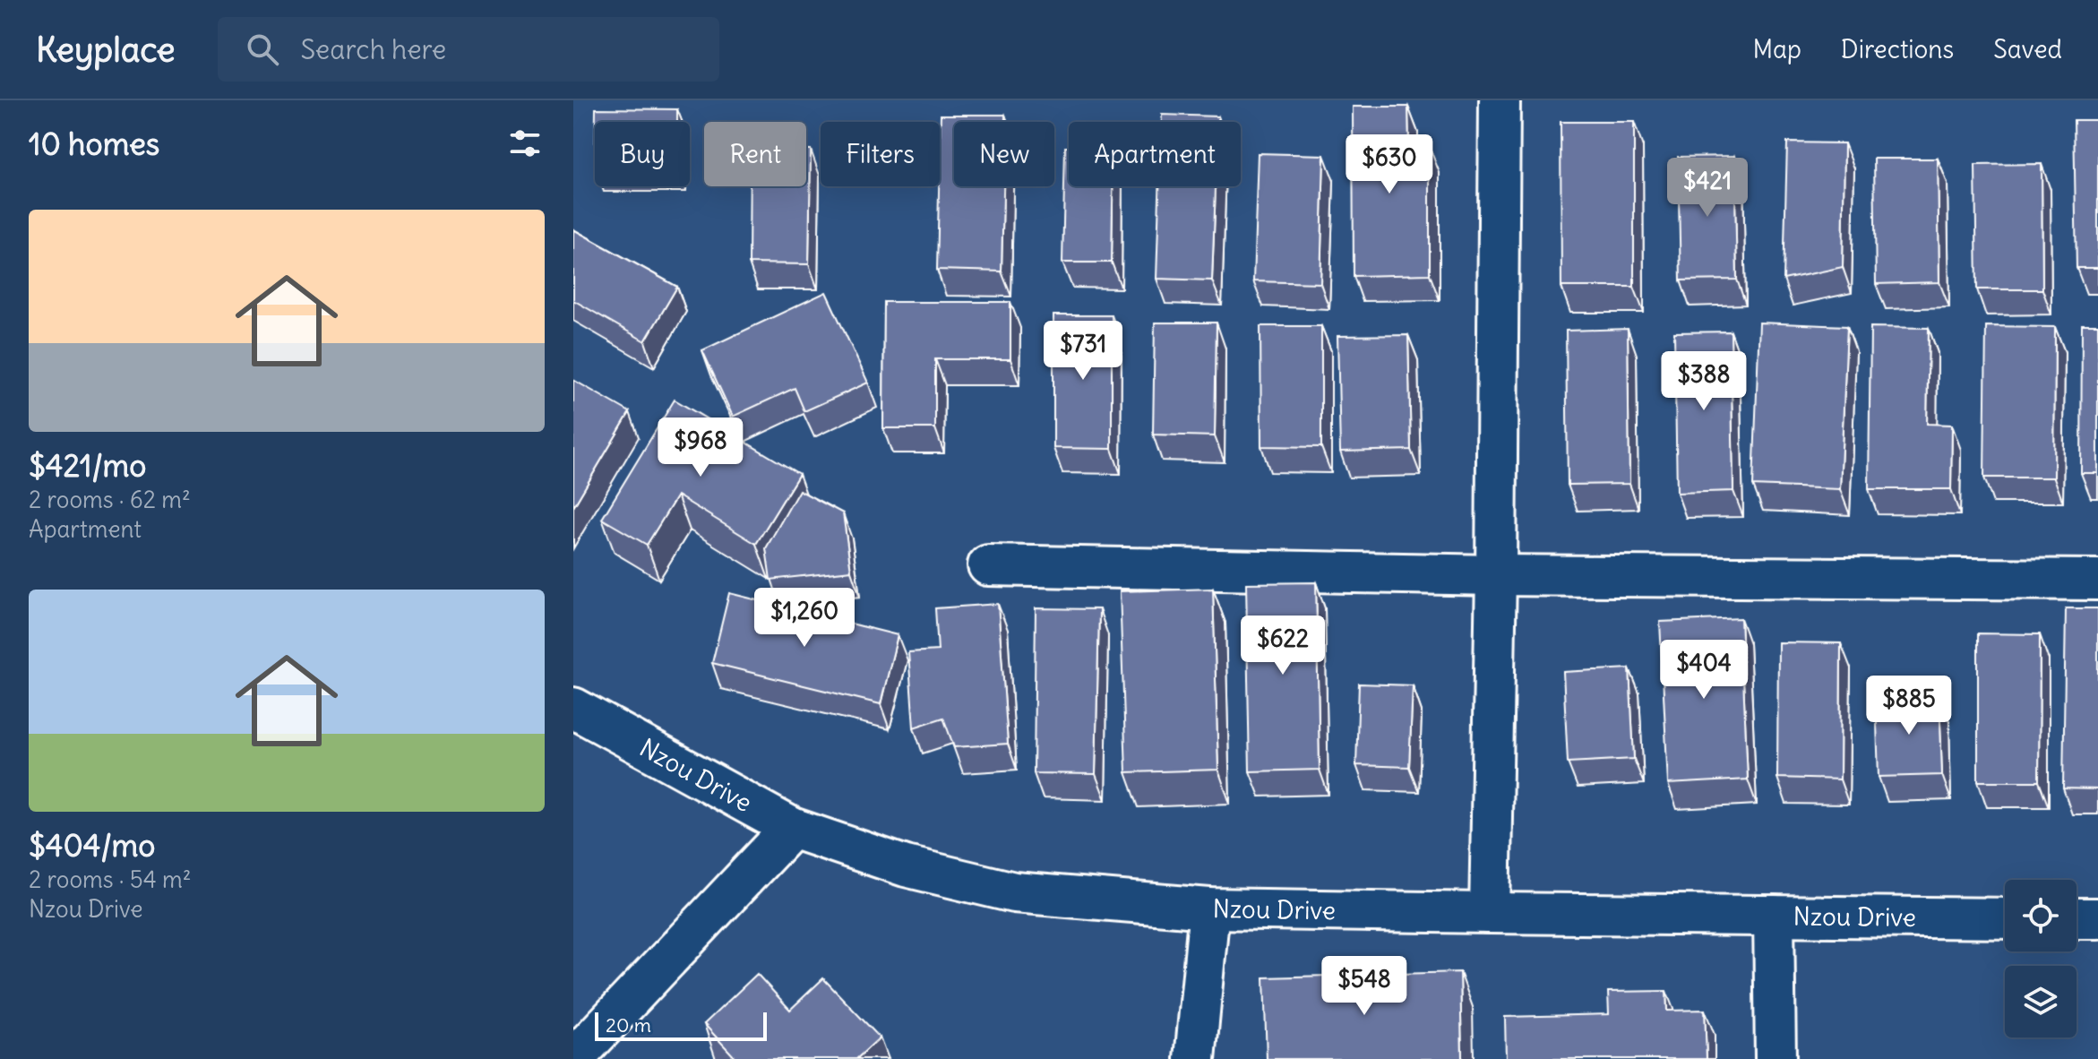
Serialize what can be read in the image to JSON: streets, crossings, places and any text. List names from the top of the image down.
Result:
{
  "streets": {
    "street": ["Nzou Drive"]
  },
  "scale_bar": "20 m",
  "page": {
    "header": "Keyplace",
    "search": "Search here",
    "nav": ["Map", "Directions", "Saved"],
    "heading": "10 homes",
    "chip": [
      "Buy",
      "Rent",
      "Filters",
      "New",
      "Apartment"
    ],
    "price": [
      "$630",
      "$421",
      "$731",
      "$388",
      "$968",
      "$1,260",
      "$622",
      "$404",
      "$885",
      "$548"
    ],
    "list": [
      {
        "name": "$421/mo",
        "note": "2 rooms · 62 m² · Apartment"
      },
      {
        "name": "$404/mo",
        "note": "2 rooms · 54 m² · Nzou Drive"
      }
    ],
    "scale": "20 m"
  }
}
